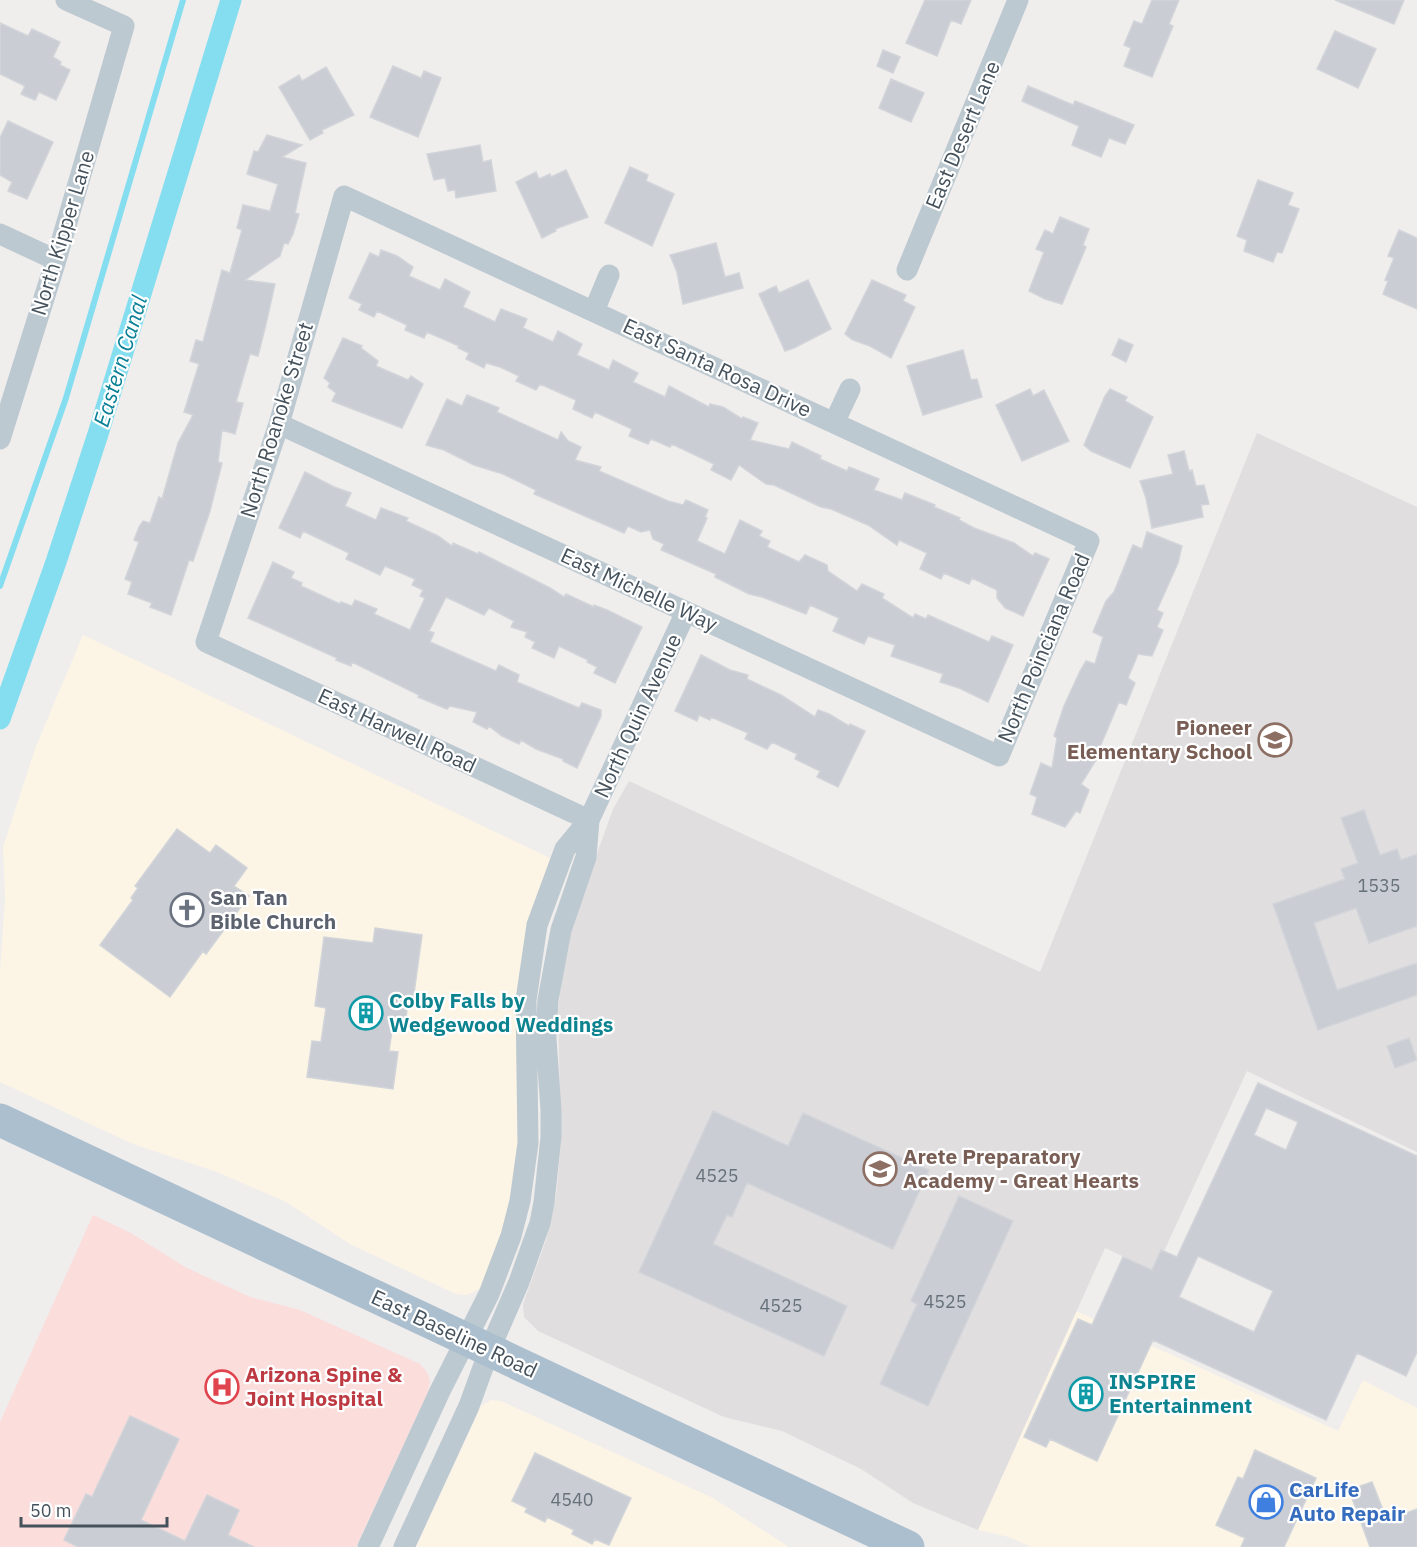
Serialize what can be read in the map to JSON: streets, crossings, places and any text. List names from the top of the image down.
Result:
{
  "streets": {
    "main road": ["East Baseline Road"],
    "street": [
      "East Desert Lane",
      "North Kipper Lane",
      "East Santa Rosa Drive",
      "North Roanoke Street",
      "East Michelle Way",
      "North Poinciana Road",
      "North Quin Avenue",
      "East Harwell Road"
    ]
  },
  "crossings": [
    ["East Santa Rosa Drive", "North Roanoke Street"],
    ["East Santa Rosa Drive", "North Poinciana Road"],
    ["North Roanoke Street", "East Michelle Way"],
    ["North Roanoke Street", "East Harwell Road"],
    ["East Michelle Way", "North Poinciana Road"],
    ["East Michelle Way", "North Quin Avenue"],
    ["North Quin Avenue", "East Harwell Road"],
    ["North Quin Avenue", "East Baseline Road"]
  ],
  "water": ["Eastern Canal"],
  "places": {
    "school or university": ["Pioneer Elementary School", "Arete Preparatory Academy - Great Hearts"],
    "church": ["San Tan Bible Church"],
    "building": ["Colby Falls by Wedgewood Weddings", "INSPIRE Entertainment"],
    "hospital": ["Arizona Spine & Joint Hospital"],
    "shop": ["CarLife Auto Repair"]
  },
  "house_numbers": [
    "1535",
    "4525",
    "4525",
    "4525",
    "4540"
  ],
  "scale_bar": "50 m"
}
